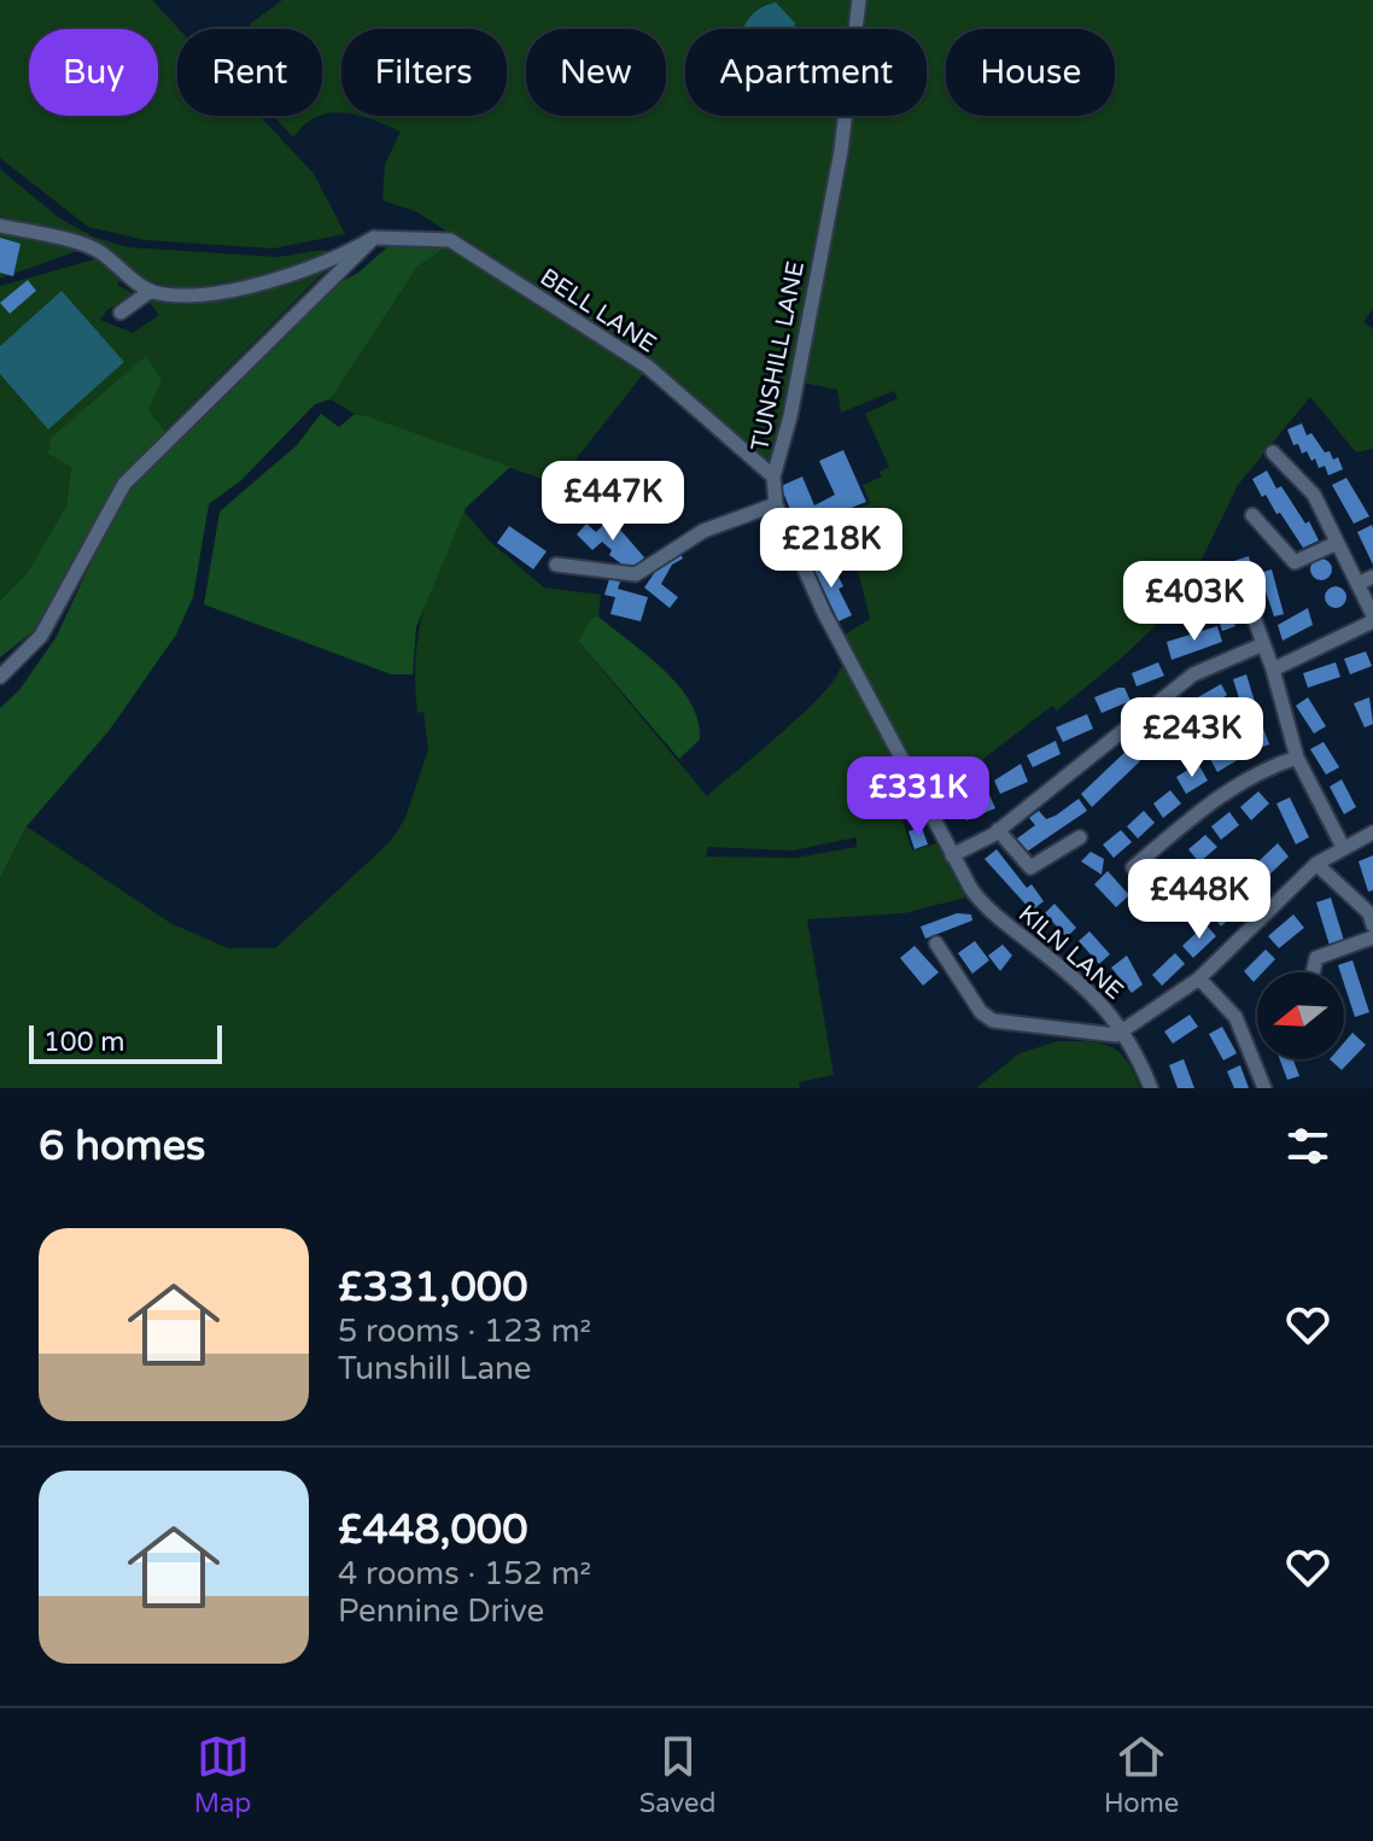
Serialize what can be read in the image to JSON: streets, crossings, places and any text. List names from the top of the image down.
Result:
{
  "streets": {
    "street": ["BELL LANE", "TUNSHILL LANE", "KILN LANE"]
  },
  "crossings": [
    ["BELL LANE", "TUNSHILL LANE"],
    ["TUNSHILL LANE", "KILN LANE"]
  ],
  "scale_bar": "100 m",
  "north": "left",
  "page": {
    "chip": [
      "Buy",
      "Rent",
      "Filters",
      "New",
      "Apartment",
      "House"
    ],
    "price": [
      "£447K",
      "£218K",
      "£403K",
      "£243K",
      "£331K",
      "£448K"
    ],
    "scale": "100 m",
    "heading": "6 homes",
    "list": [
      {
        "name": "£331,000",
        "note": "5 rooms · 123 m² · Tunshill Lane"
      },
      {
        "name": "£448,000",
        "note": "4 rooms · 152 m² · Pennine Drive"
      }
    ],
    "tabs": ["Map", "Saved", "Home"]
  }
}
